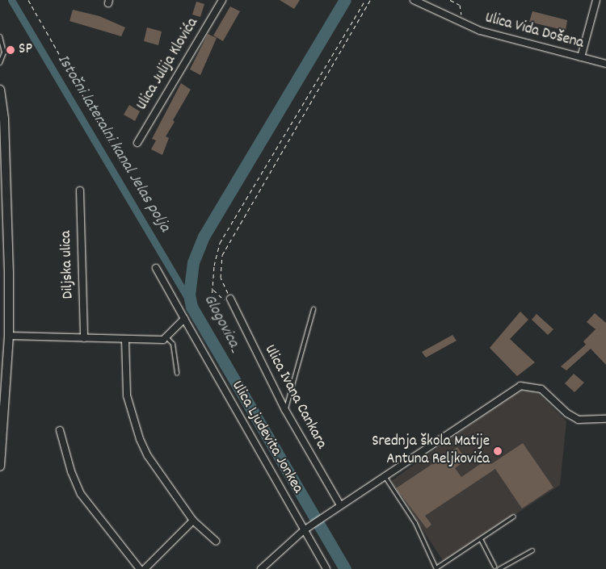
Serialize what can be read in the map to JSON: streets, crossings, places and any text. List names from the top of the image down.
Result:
{
  "streets": {
    "street": [
      "Ulica Vida Došena",
      "Ulica Julija Klovića",
      "Diljska ulica",
      "Ulica Ivana Cankara",
      "Ulica Ljudevita Jonkea"
    ]
  },
  "water": ["Istočni lateralni kanal Jelas polja", "Glogovica"],
  "places": ["SP", "Srednja škola Matije Antuna Reljkovića"]
}
